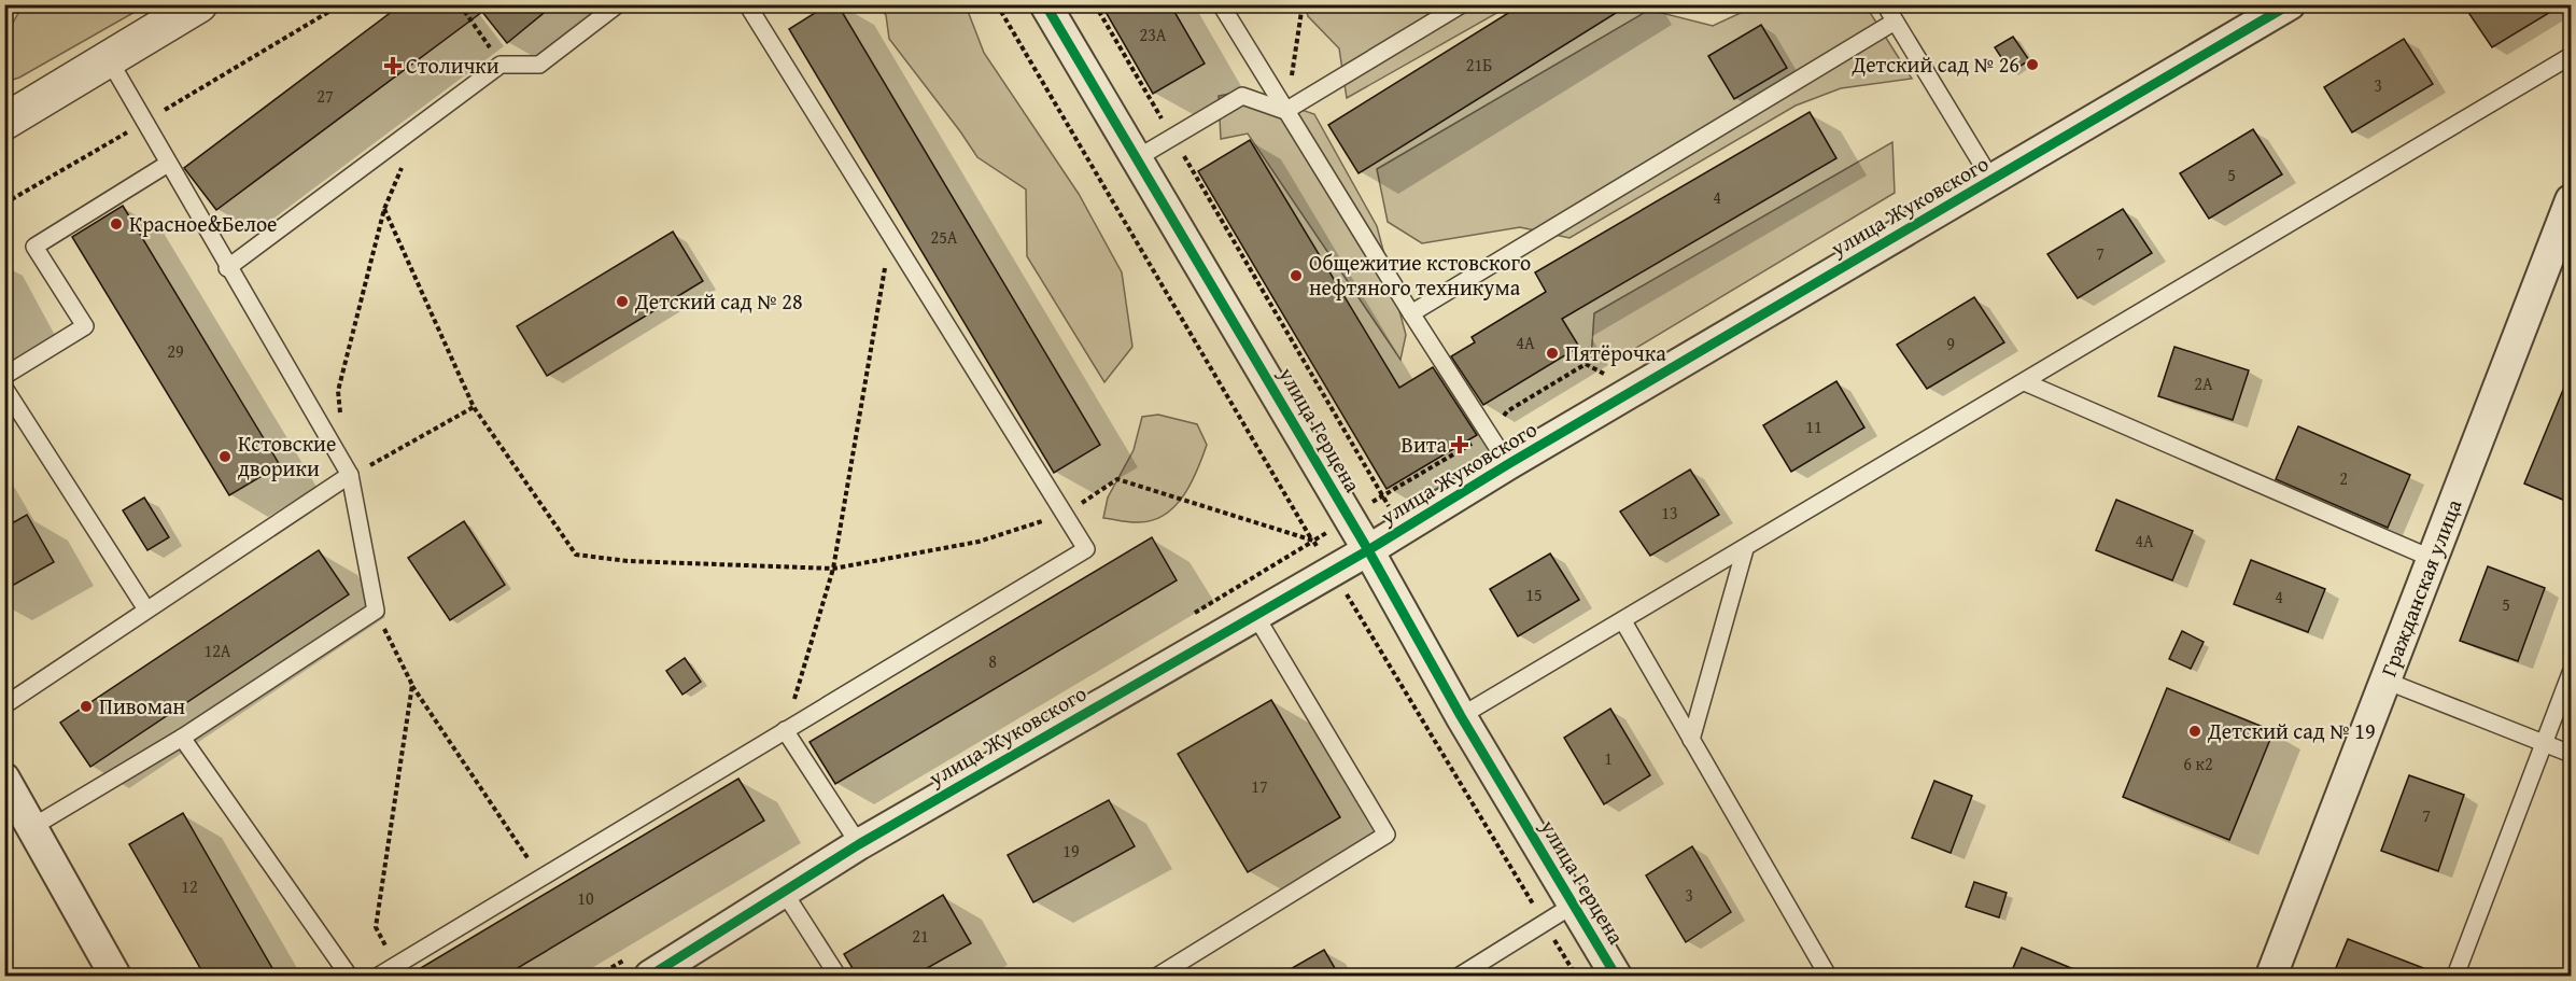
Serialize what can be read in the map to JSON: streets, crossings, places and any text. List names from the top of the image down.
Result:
{
  "streets": {
    "street": ["улица Жуковского", "улица Герцена", "Гражданская улица"]
  },
  "crossings": [
    ["улица Жуковского", "улица Герцена"]
  ],
  "places": {
    "other": [
      "Детский сад № 26",
      "Красное&Белое",
      "Общежитие кстовского нефтяного техникума",
      "Детский сад № 28",
      "Пятёрочка",
      "Кстовские дворики",
      "Пивоман",
      "Детский сад № 19"
    ],
    "health": ["Столички", "Вита"]
  },
  "house_numbers": [
    "23А",
    "21Б",
    "3",
    "27",
    "5",
    "4",
    "25А",
    "7",
    "4А",
    "9",
    "29",
    "2А",
    "11",
    "2",
    "13",
    "4А",
    "15",
    "4",
    "5",
    "12А",
    "8",
    "1",
    "6 к2",
    "17",
    "7",
    "19",
    "12",
    "3",
    "10",
    "21"
  ]
}
